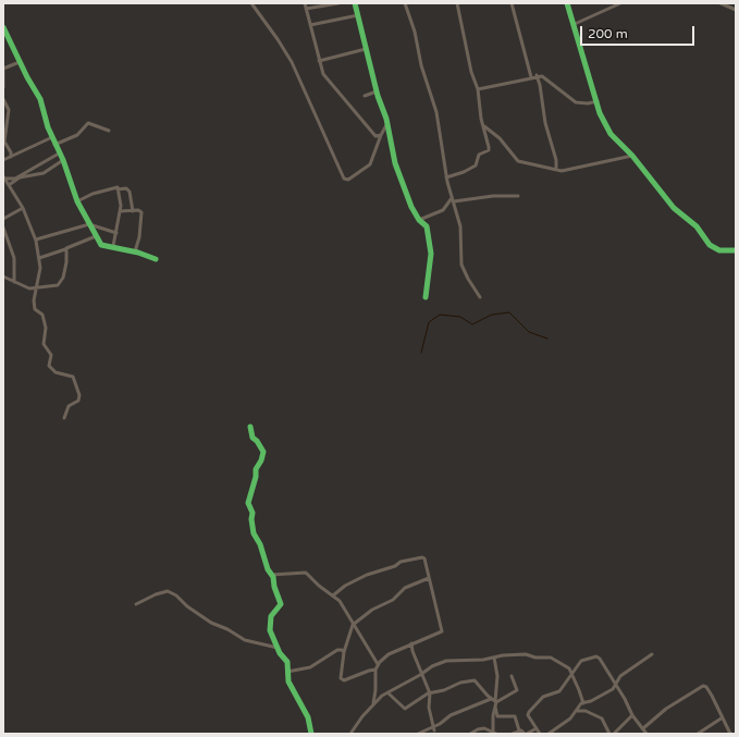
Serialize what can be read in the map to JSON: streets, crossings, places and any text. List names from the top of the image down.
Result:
{
  "scale_bar": "200 m"
}
